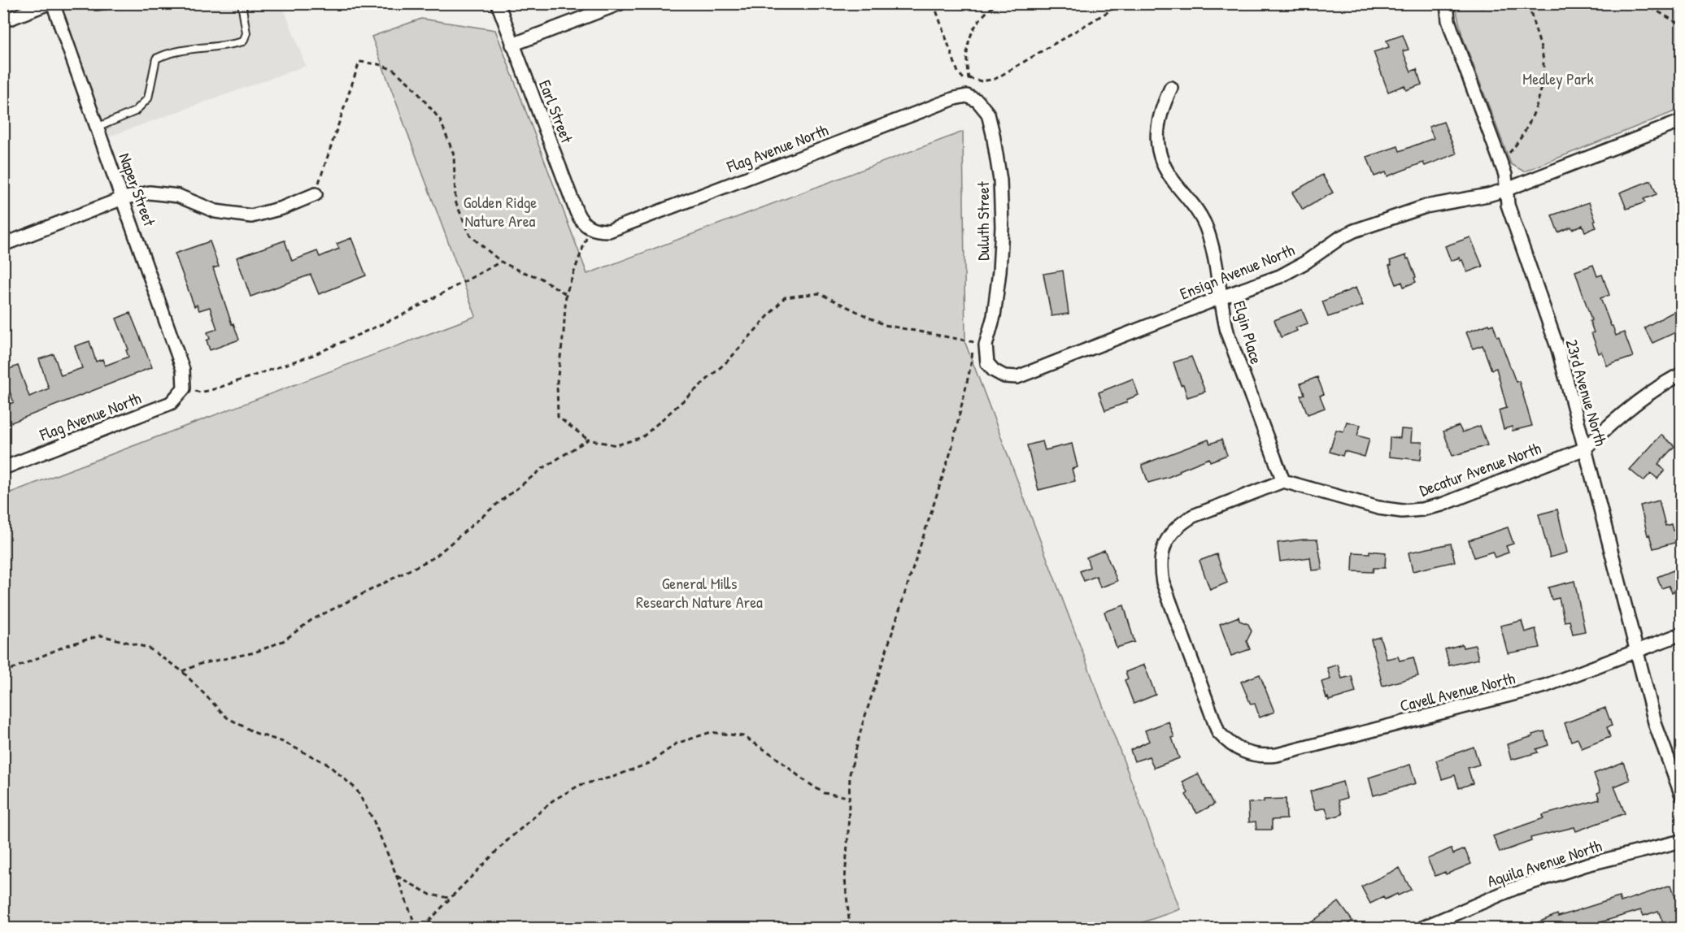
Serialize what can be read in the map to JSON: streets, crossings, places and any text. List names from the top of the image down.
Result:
{
  "streets": {
    "street": [
      "Earl Street",
      "Flag Avenue North",
      "Naper Street",
      "Duluth Street",
      "Ensign Avenue North",
      "Elgin Place",
      "23rd Avenue North",
      "Decatur Avenue North",
      "Cavell Avenue North",
      "Aquila Avenue North"
    ]
  },
  "crossings": [
    ["Earl Street", "Flag Avenue North"],
    ["Flag Avenue North", "Naper Street"],
    ["Flag Avenue North", "Duluth Street"],
    ["Duluth Street", "Ensign Avenue North"],
    ["Ensign Avenue North", "Elgin Place"],
    ["Ensign Avenue North", "23rd Avenue North"],
    ["Elgin Place", "Decatur Avenue North"],
    ["Elgin Place", "Cavell Avenue North"],
    ["23rd Avenue North", "Decatur Avenue North"],
    ["23rd Avenue North", "Cavell Avenue North"],
    ["Decatur Avenue North", "Cavell Avenue North"]
  ],
  "parks": ["Medley Park", "Golden Ridge Nature Area", "General Mills Research Nature Area"]
}
